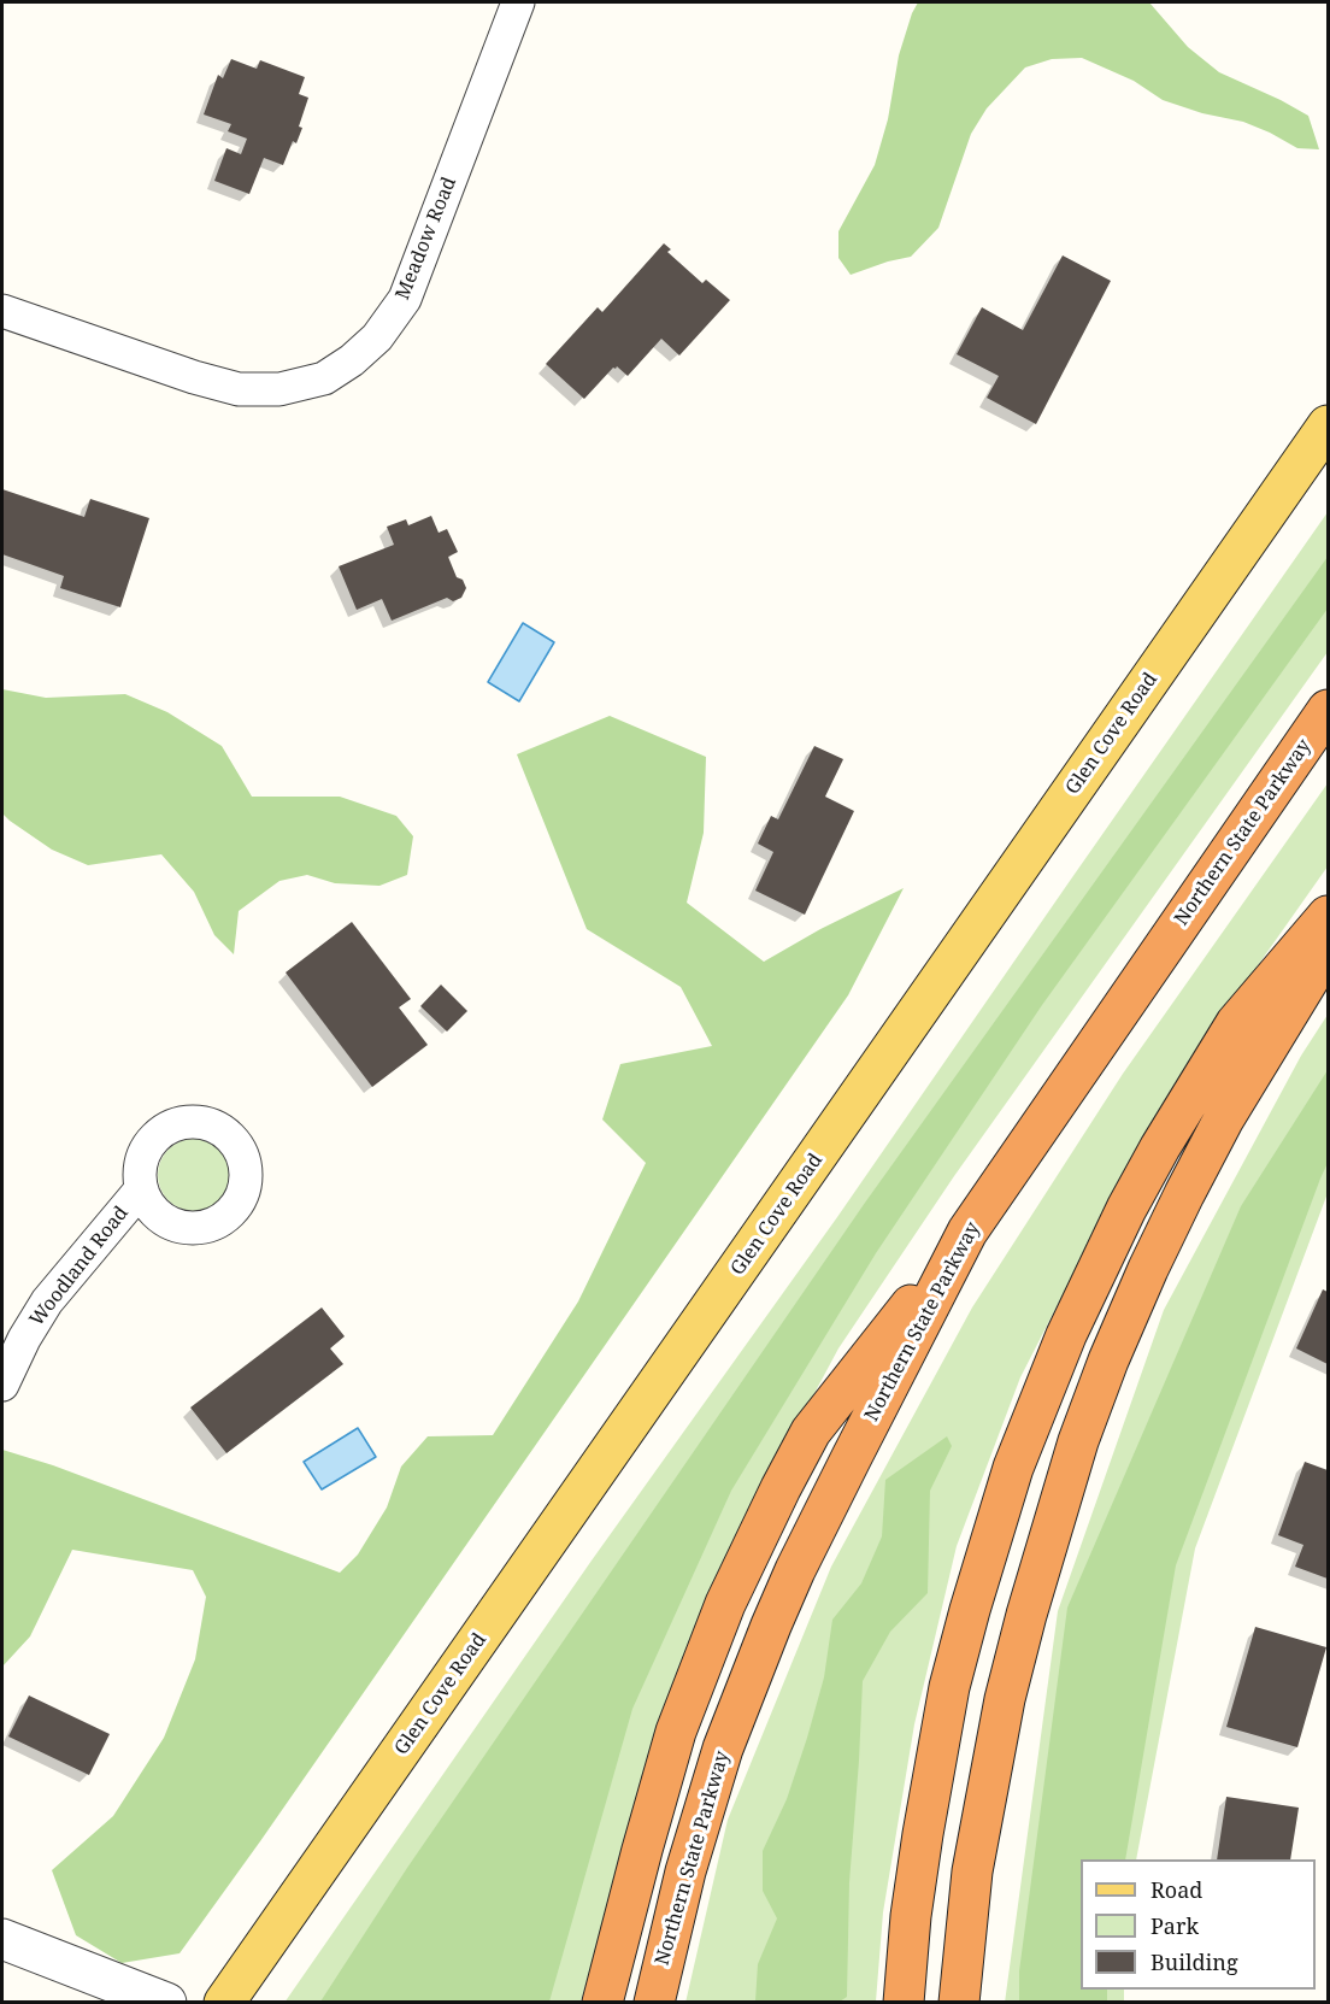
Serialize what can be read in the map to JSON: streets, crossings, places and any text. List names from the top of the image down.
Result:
{
  "streets": {
    "highway": ["Northern State Parkway"],
    "main road": ["Glen Cove Road"],
    "street": ["Meadow Road", "Woodland Road"]
  },
  "legend": ["Road", "Park", "Building"]
}
